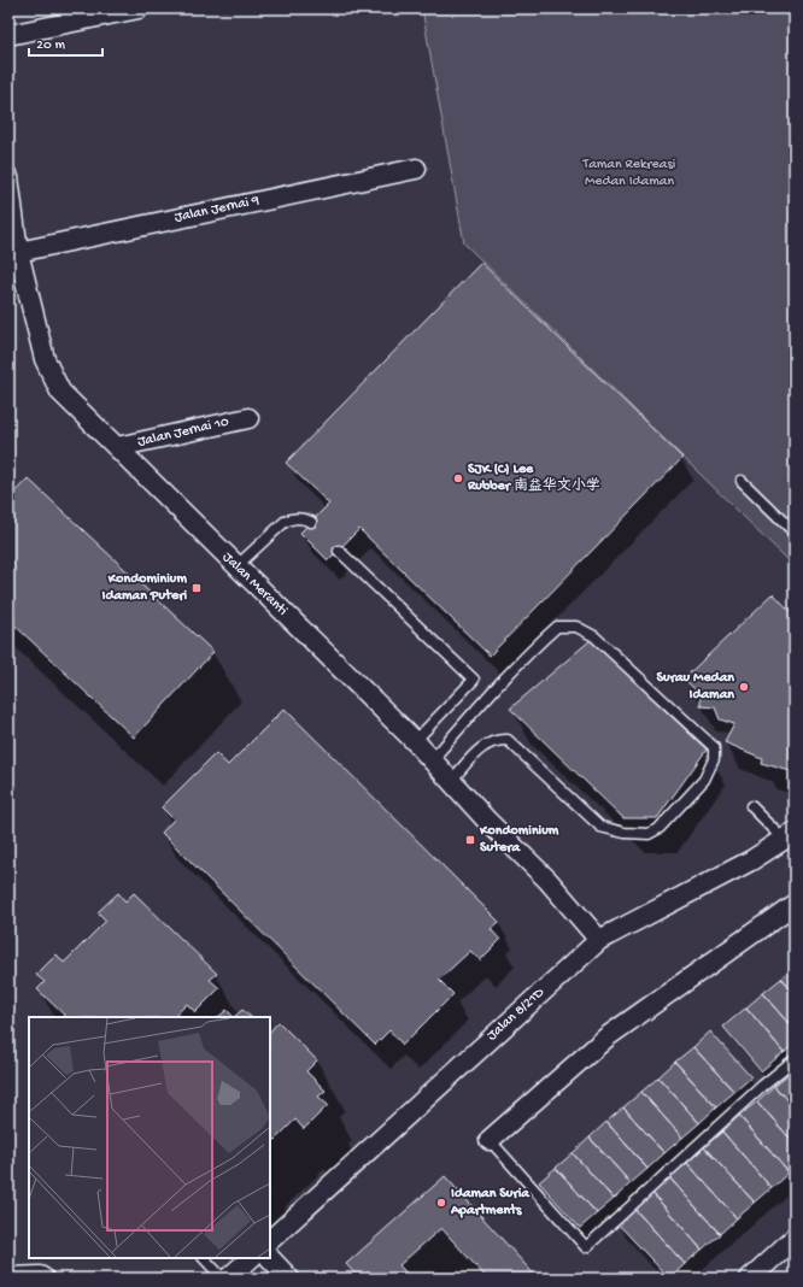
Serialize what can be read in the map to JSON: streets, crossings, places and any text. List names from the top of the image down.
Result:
{
  "streets": {
    "street": [
      "Jalan Jernai 9",
      "Jalan Jernai 10",
      "Jalan Meranti",
      "Jalan 8/21D"
    ]
  },
  "crossings": [
    ["Jalan Jernai 9", "Jalan Meranti"],
    ["Jalan Jernai 10", "Jalan Meranti"],
    ["Jalan Meranti", "Jalan 8/21D"]
  ],
  "parks": ["Taman Rekreasi Medan Idaman"],
  "places": {
    "other": ["SJK (C) Lee Rubber 南益华文小学", "Surau Medan Idaman", "Idaman Suria Apartments"],
    "transit": ["Kondominium Idaman Puteri", "Kondominium Sutera"]
  },
  "scale_bar": "20 m"
}
